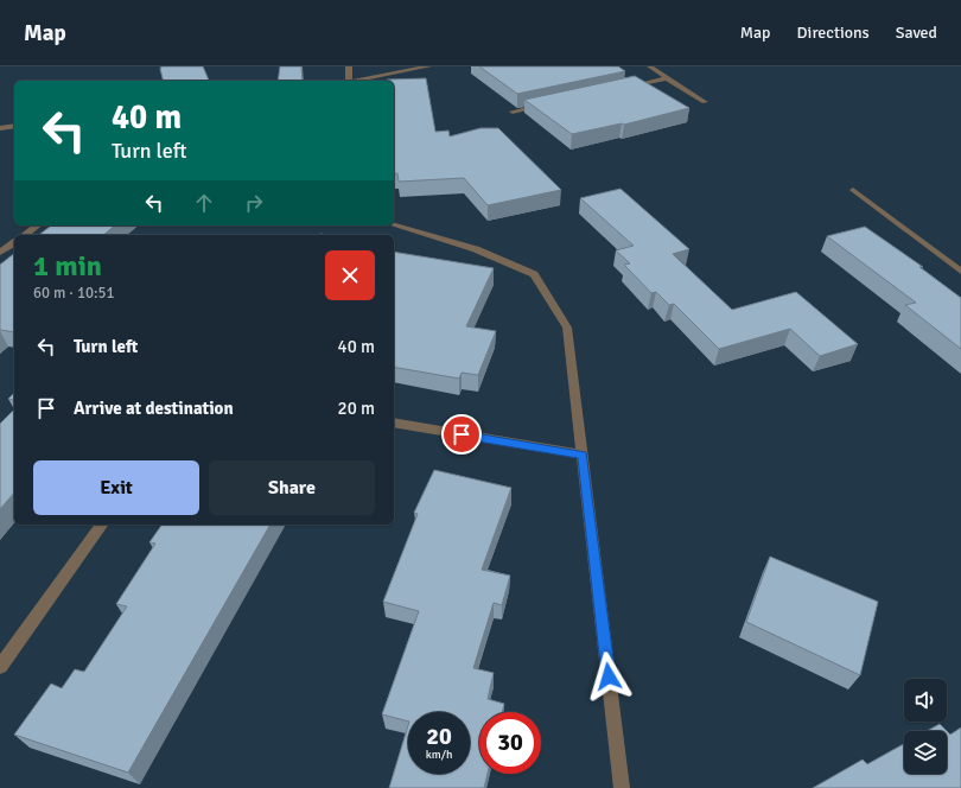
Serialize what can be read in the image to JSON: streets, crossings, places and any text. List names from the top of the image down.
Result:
{
  "page": {
    "header": "Map",
    "nav": ["Map", "Directions", "Saved"],
    "turn": ["40 m", "Turn left"],
    "heading": ["1 min", "60 m · 10:51"],
    "list": [
      {
        "name": "Turn left",
        "value": "40 m"
      },
      {
        "name": "Arrive at destination",
        "value": "20 m"
      }
    ],
    "buttons": ["Exit", "Share"],
    "speed": "20 km/h",
    "limit": "30"
  }
}
